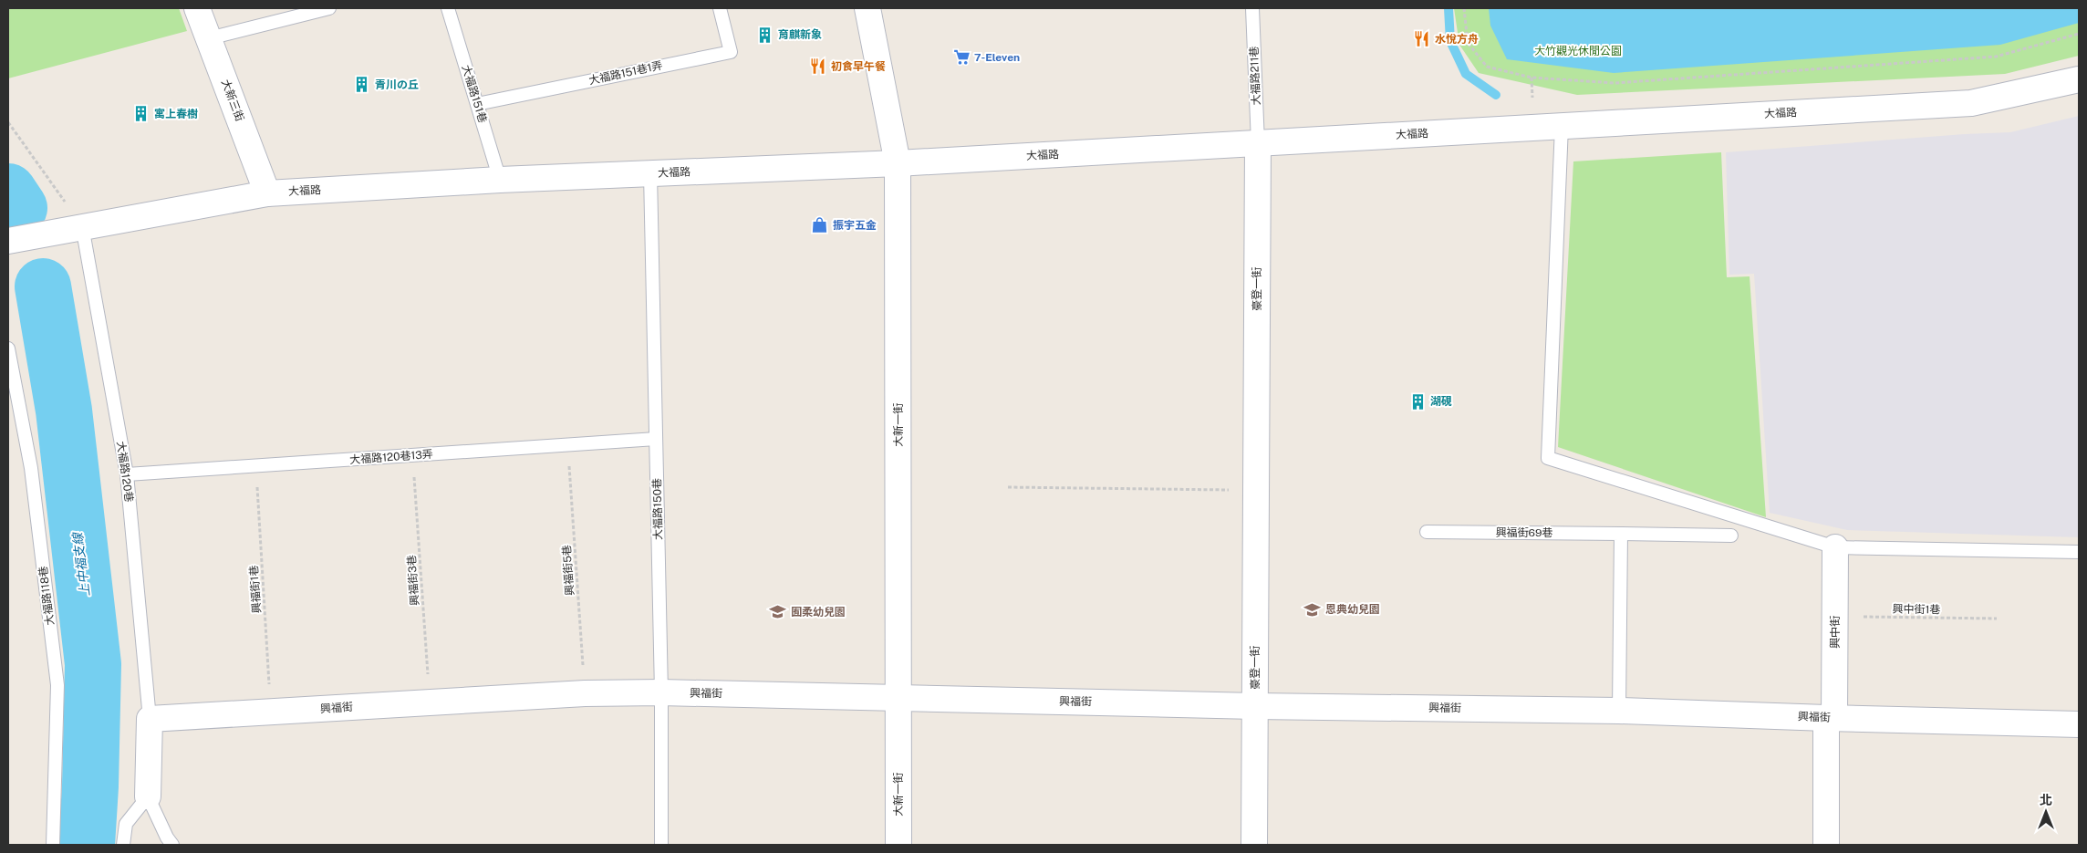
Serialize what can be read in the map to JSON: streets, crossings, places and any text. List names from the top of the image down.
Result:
{
  "streets": {
    "street": [
      "大新三街",
      "大福路",
      "豪登一街",
      "大新一街",
      "興中街",
      "興福街"
    ],
    "lane": [
      "大福路151巷1弄",
      "大福路211巷",
      "大福路151巷",
      "大福路120巷13弄",
      "大福路120巷",
      "大福路150巷",
      "興福街69巷",
      "大福路118巷"
    ],
    "path": [
      "興福街5巷",
      "興福街3巷",
      "興福街1巷",
      "興中街1巷"
    ]
  },
  "crossings": [
    ["大福路151巷1弄", "大福路151巷"],
    ["大福路211巷", "大福路"],
    ["大福路211巷", "豪登一街"],
    ["大福路151巷", "大福路"],
    ["大新三街", "大福路"],
    ["大福路", "豪登一街"],
    ["大福路", "大新一街"],
    ["大福路", "大福路120巷"],
    ["大福路", "大福路150巷"],
    ["豪登一街", "興福街"],
    ["大新一街", "興福街"],
    ["大福路120巷13弄", "大福路120巷"],
    ["大福路120巷13弄", "大福路150巷"],
    ["大福路120巷13弄", "興福街5巷"],
    ["大福路120巷13弄", "興福街3巷"],
    ["大福路120巷13弄", "興福街1巷"],
    ["大福路120巷", "興福街"],
    ["大福路150巷", "興福街"],
    ["興福街5巷", "興福街"],
    ["興福街3巷", "興福街"],
    ["興福街1巷", "興福街"],
    ["興中街1巷", "興中街"],
    ["興中街", "興福街"]
  ],
  "water": ["上中福支線"],
  "parks": ["大竹觀光休閒公園"],
  "places": {
    "building": [
      "育麒新象",
      "青川の丘",
      "寓上春樹",
      "湖硯"
    ],
    "restaurant": ["水悅方舟", "初食早午餐"],
    "supermarket": ["7-Eleven"],
    "shop": ["振宇五金"],
    "school or university": ["恩典幼兒園", "囿柔幼兒園"]
  },
  "north": "top"
}
